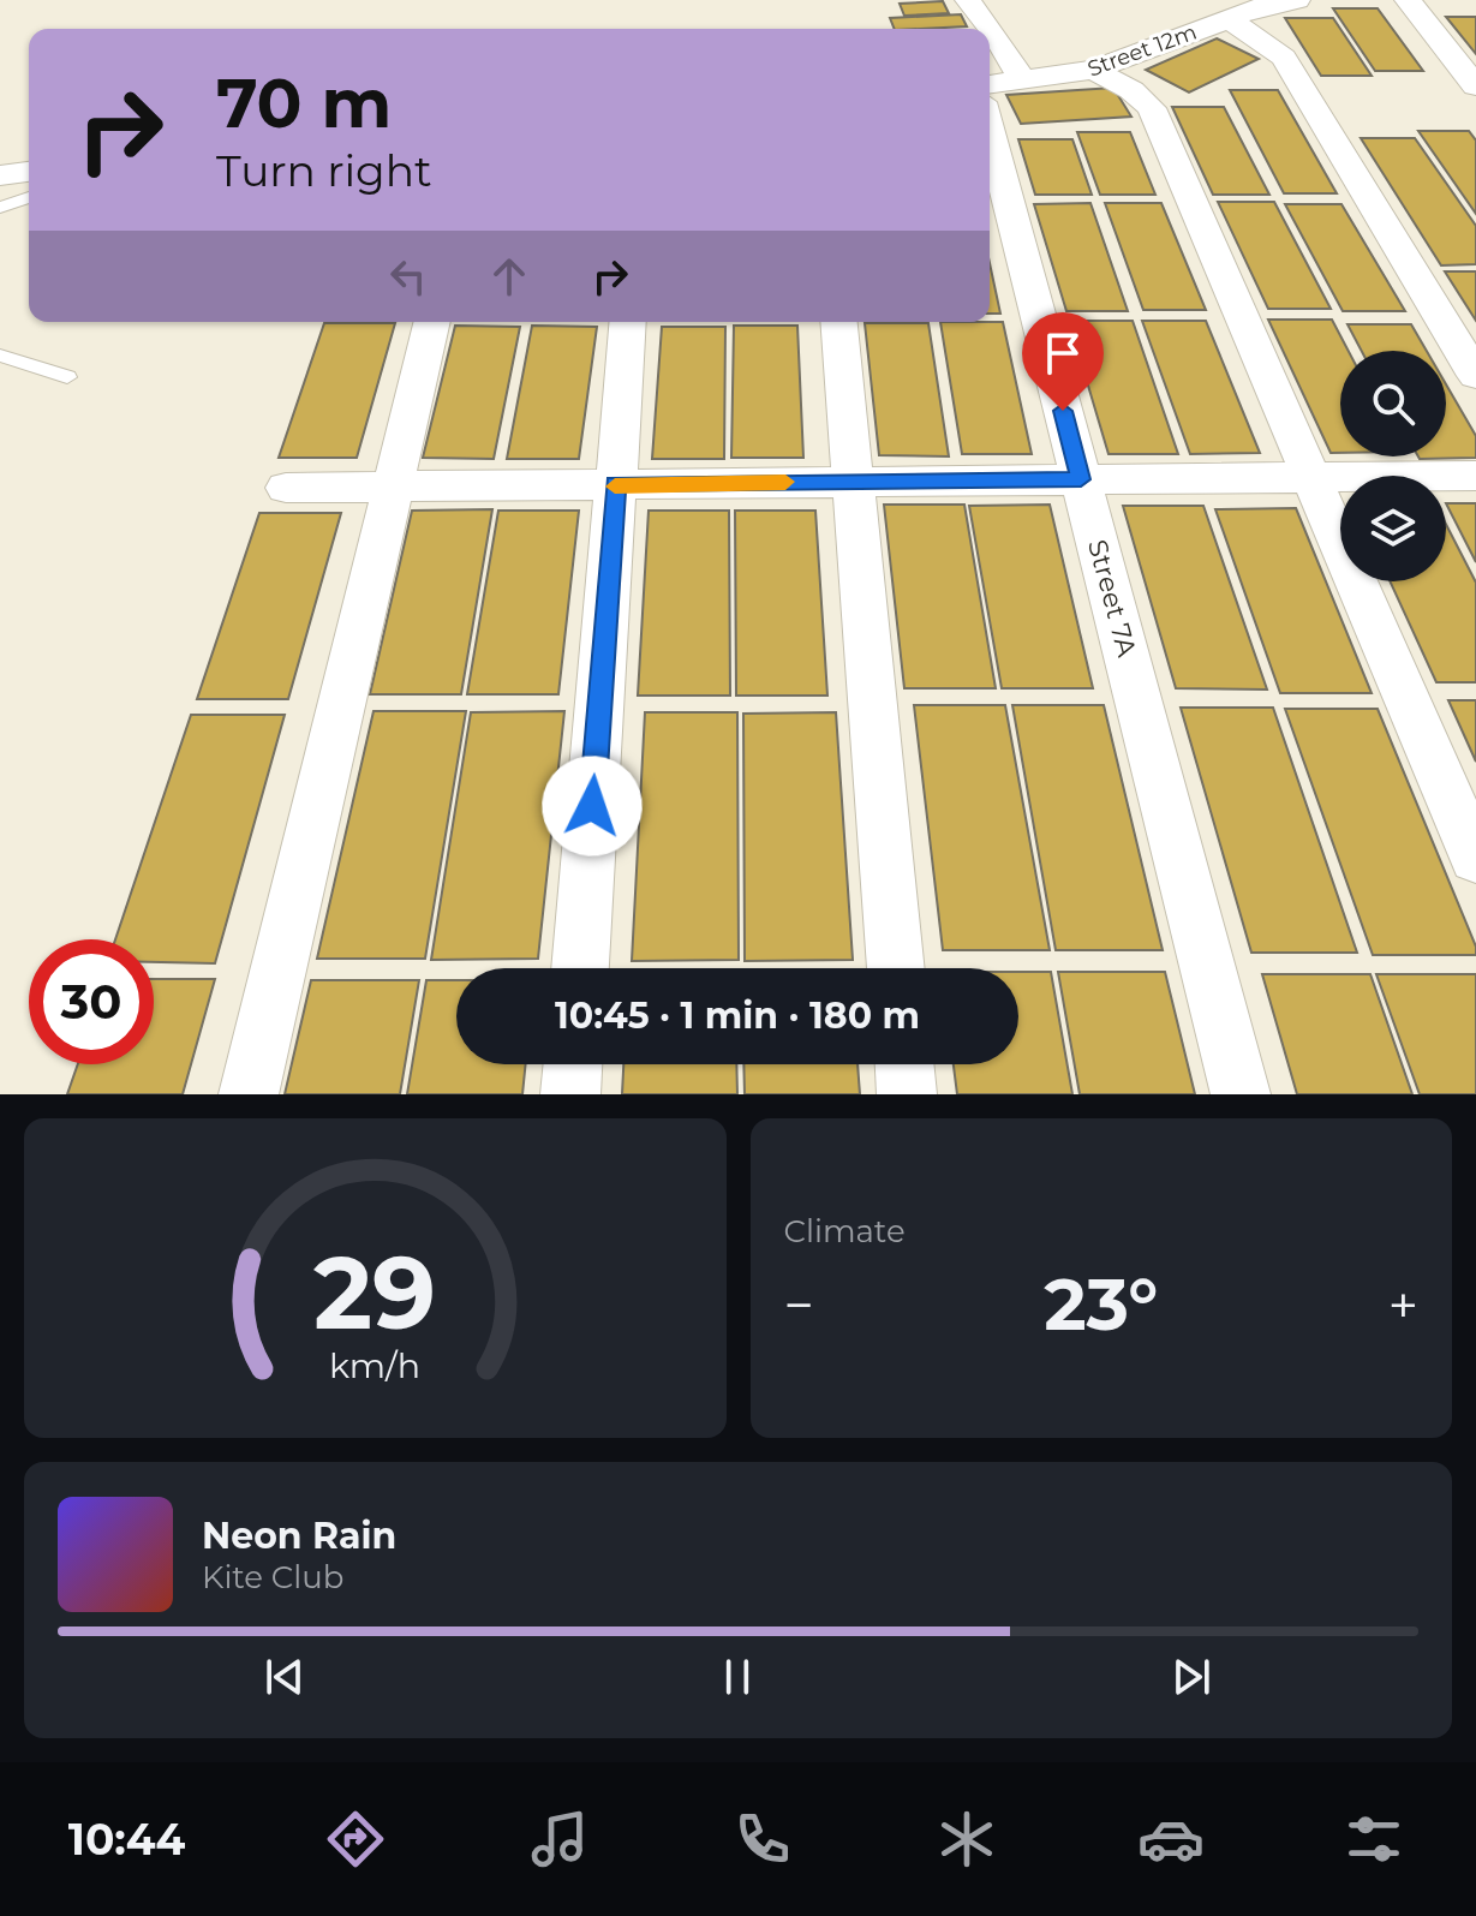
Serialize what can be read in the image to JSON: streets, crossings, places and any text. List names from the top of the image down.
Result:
{
  "streets": {
    "street": ["Street 12m", "Street 7A"]
  },
  "page": {
    "turn": ["70 m", "Turn right"],
    "limit": "30",
    "trip": "10:45 · 1 min · 180 m",
    "tile": "Climate",
    "heat": ["−", "23°", "+"],
    "song": ["Neon Rain", "Kite Club"],
    "tabs": "10:44",
    "gauge": ["29", "km/h"]
  }
}
